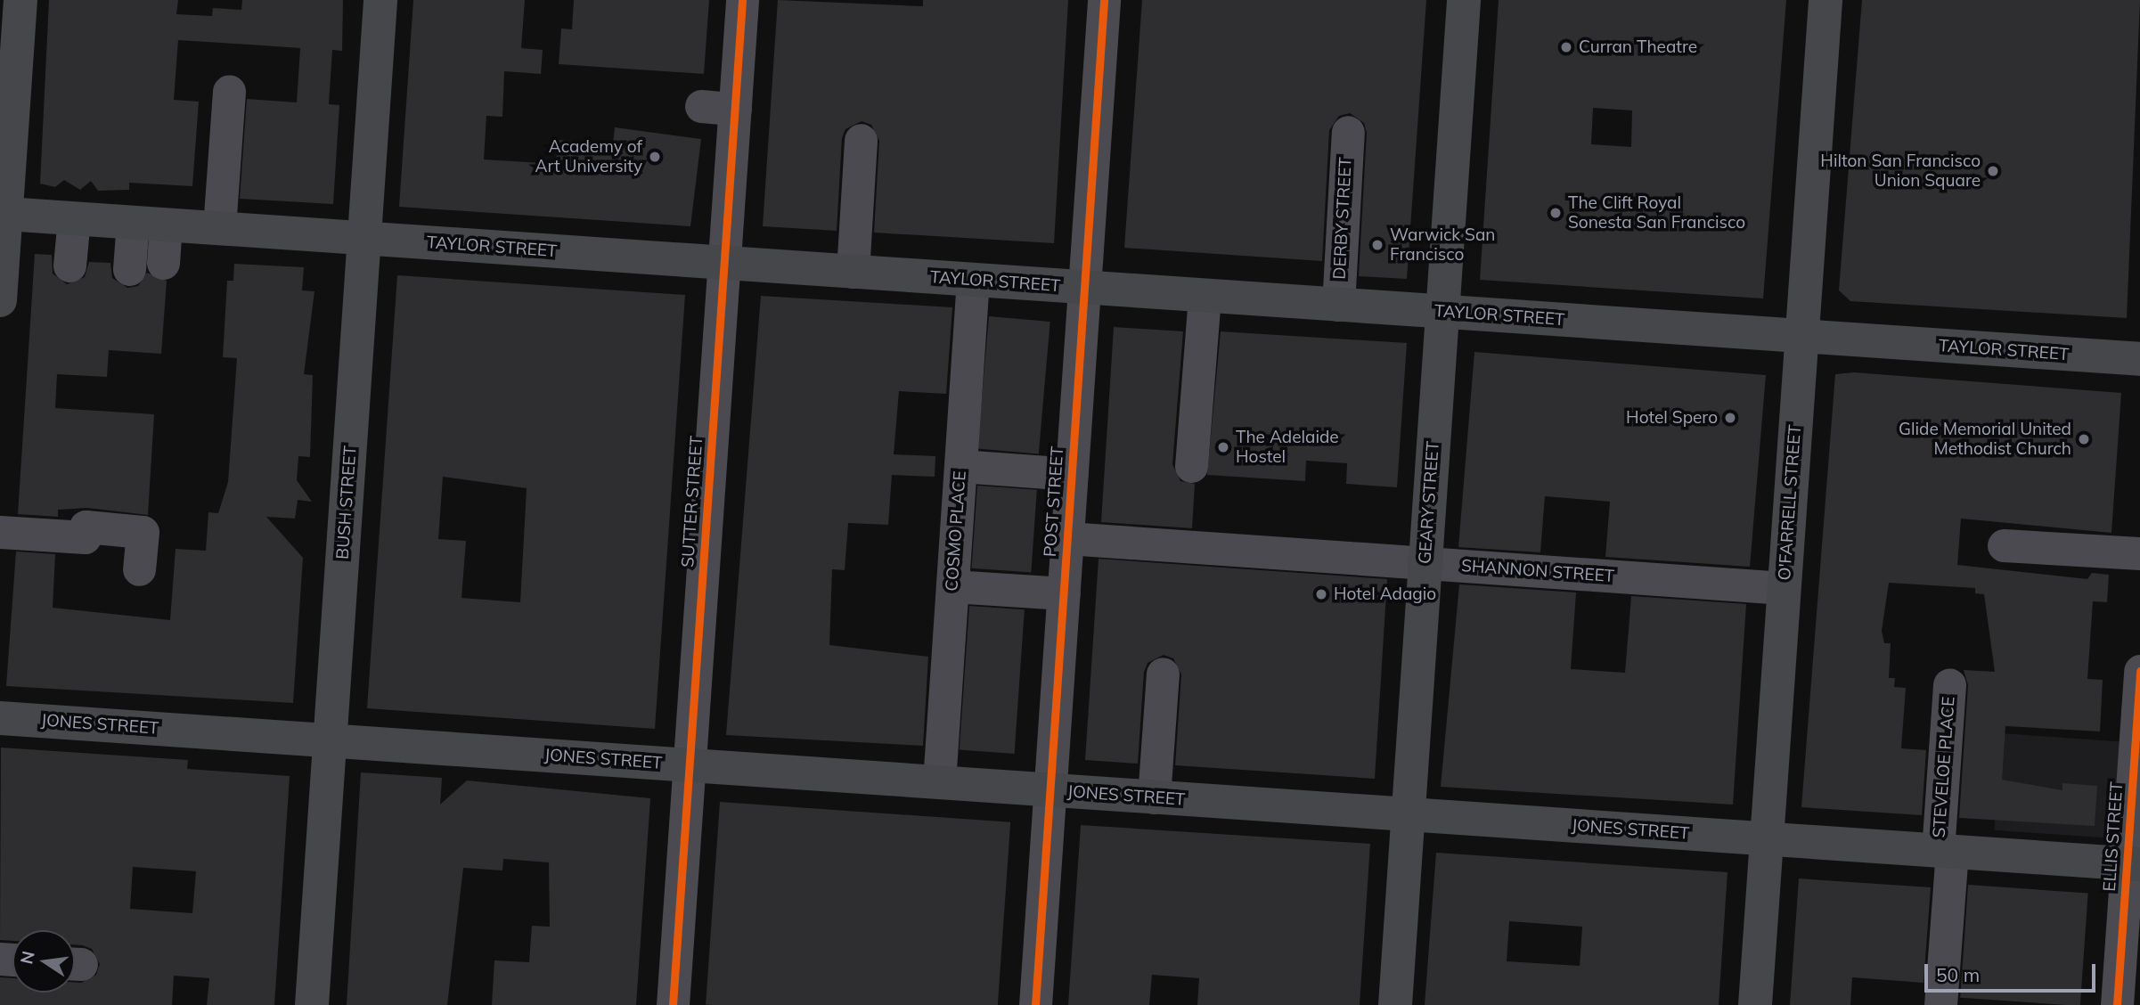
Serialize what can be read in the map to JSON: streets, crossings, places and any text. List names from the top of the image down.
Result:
{
  "streets": {
    "main road": [
      "TAYLOR STREET",
      "BUSH STREET",
      "GEARY STREET",
      "O'FARRELL STREET",
      "JONES STREET"
    ],
    "street": [
      "DERBY STREET",
      "SUTTER STREET",
      "POST STREET",
      "COSMO PLACE",
      "SHANNON STREET",
      "STEVELOE PLACE",
      "ELLIS STREET"
    ]
  },
  "crossings": [
    ["DERBY STREET", "TAYLOR STREET"],
    ["TAYLOR STREET", "SUTTER STREET"],
    ["TAYLOR STREET", "POST STREET"],
    ["TAYLOR STREET", "BUSH STREET"],
    ["TAYLOR STREET", "GEARY STREET"],
    ["TAYLOR STREET", "O'FARRELL STREET"],
    ["TAYLOR STREET", "COSMO PLACE"],
    ["SUTTER STREET", "JONES STREET"],
    ["POST STREET", "SHANNON STREET"],
    ["POST STREET", "JONES STREET"],
    ["BUSH STREET", "JONES STREET"],
    ["GEARY STREET", "SHANNON STREET"],
    ["GEARY STREET", "JONES STREET"],
    ["O'FARRELL STREET", "SHANNON STREET"],
    ["O'FARRELL STREET", "JONES STREET"],
    ["COSMO PLACE", "JONES STREET"],
    ["JONES STREET", "STEVELOE PLACE"],
    ["JONES STREET", "ELLIS STREET"]
  ],
  "places": [
    "Curran Theatre",
    "Academy of Art University",
    "Hilton San Francisco Union Square",
    "The Clift Royal Sonesta San Francisco",
    "Warwick San Francisco",
    "Hotel Spero",
    "Glide Memorial United Methodist Church",
    "The Adelaide Hostel",
    "Hotel Adagio"
  ],
  "scale_bar": "50 m",
  "north": "left"
}
